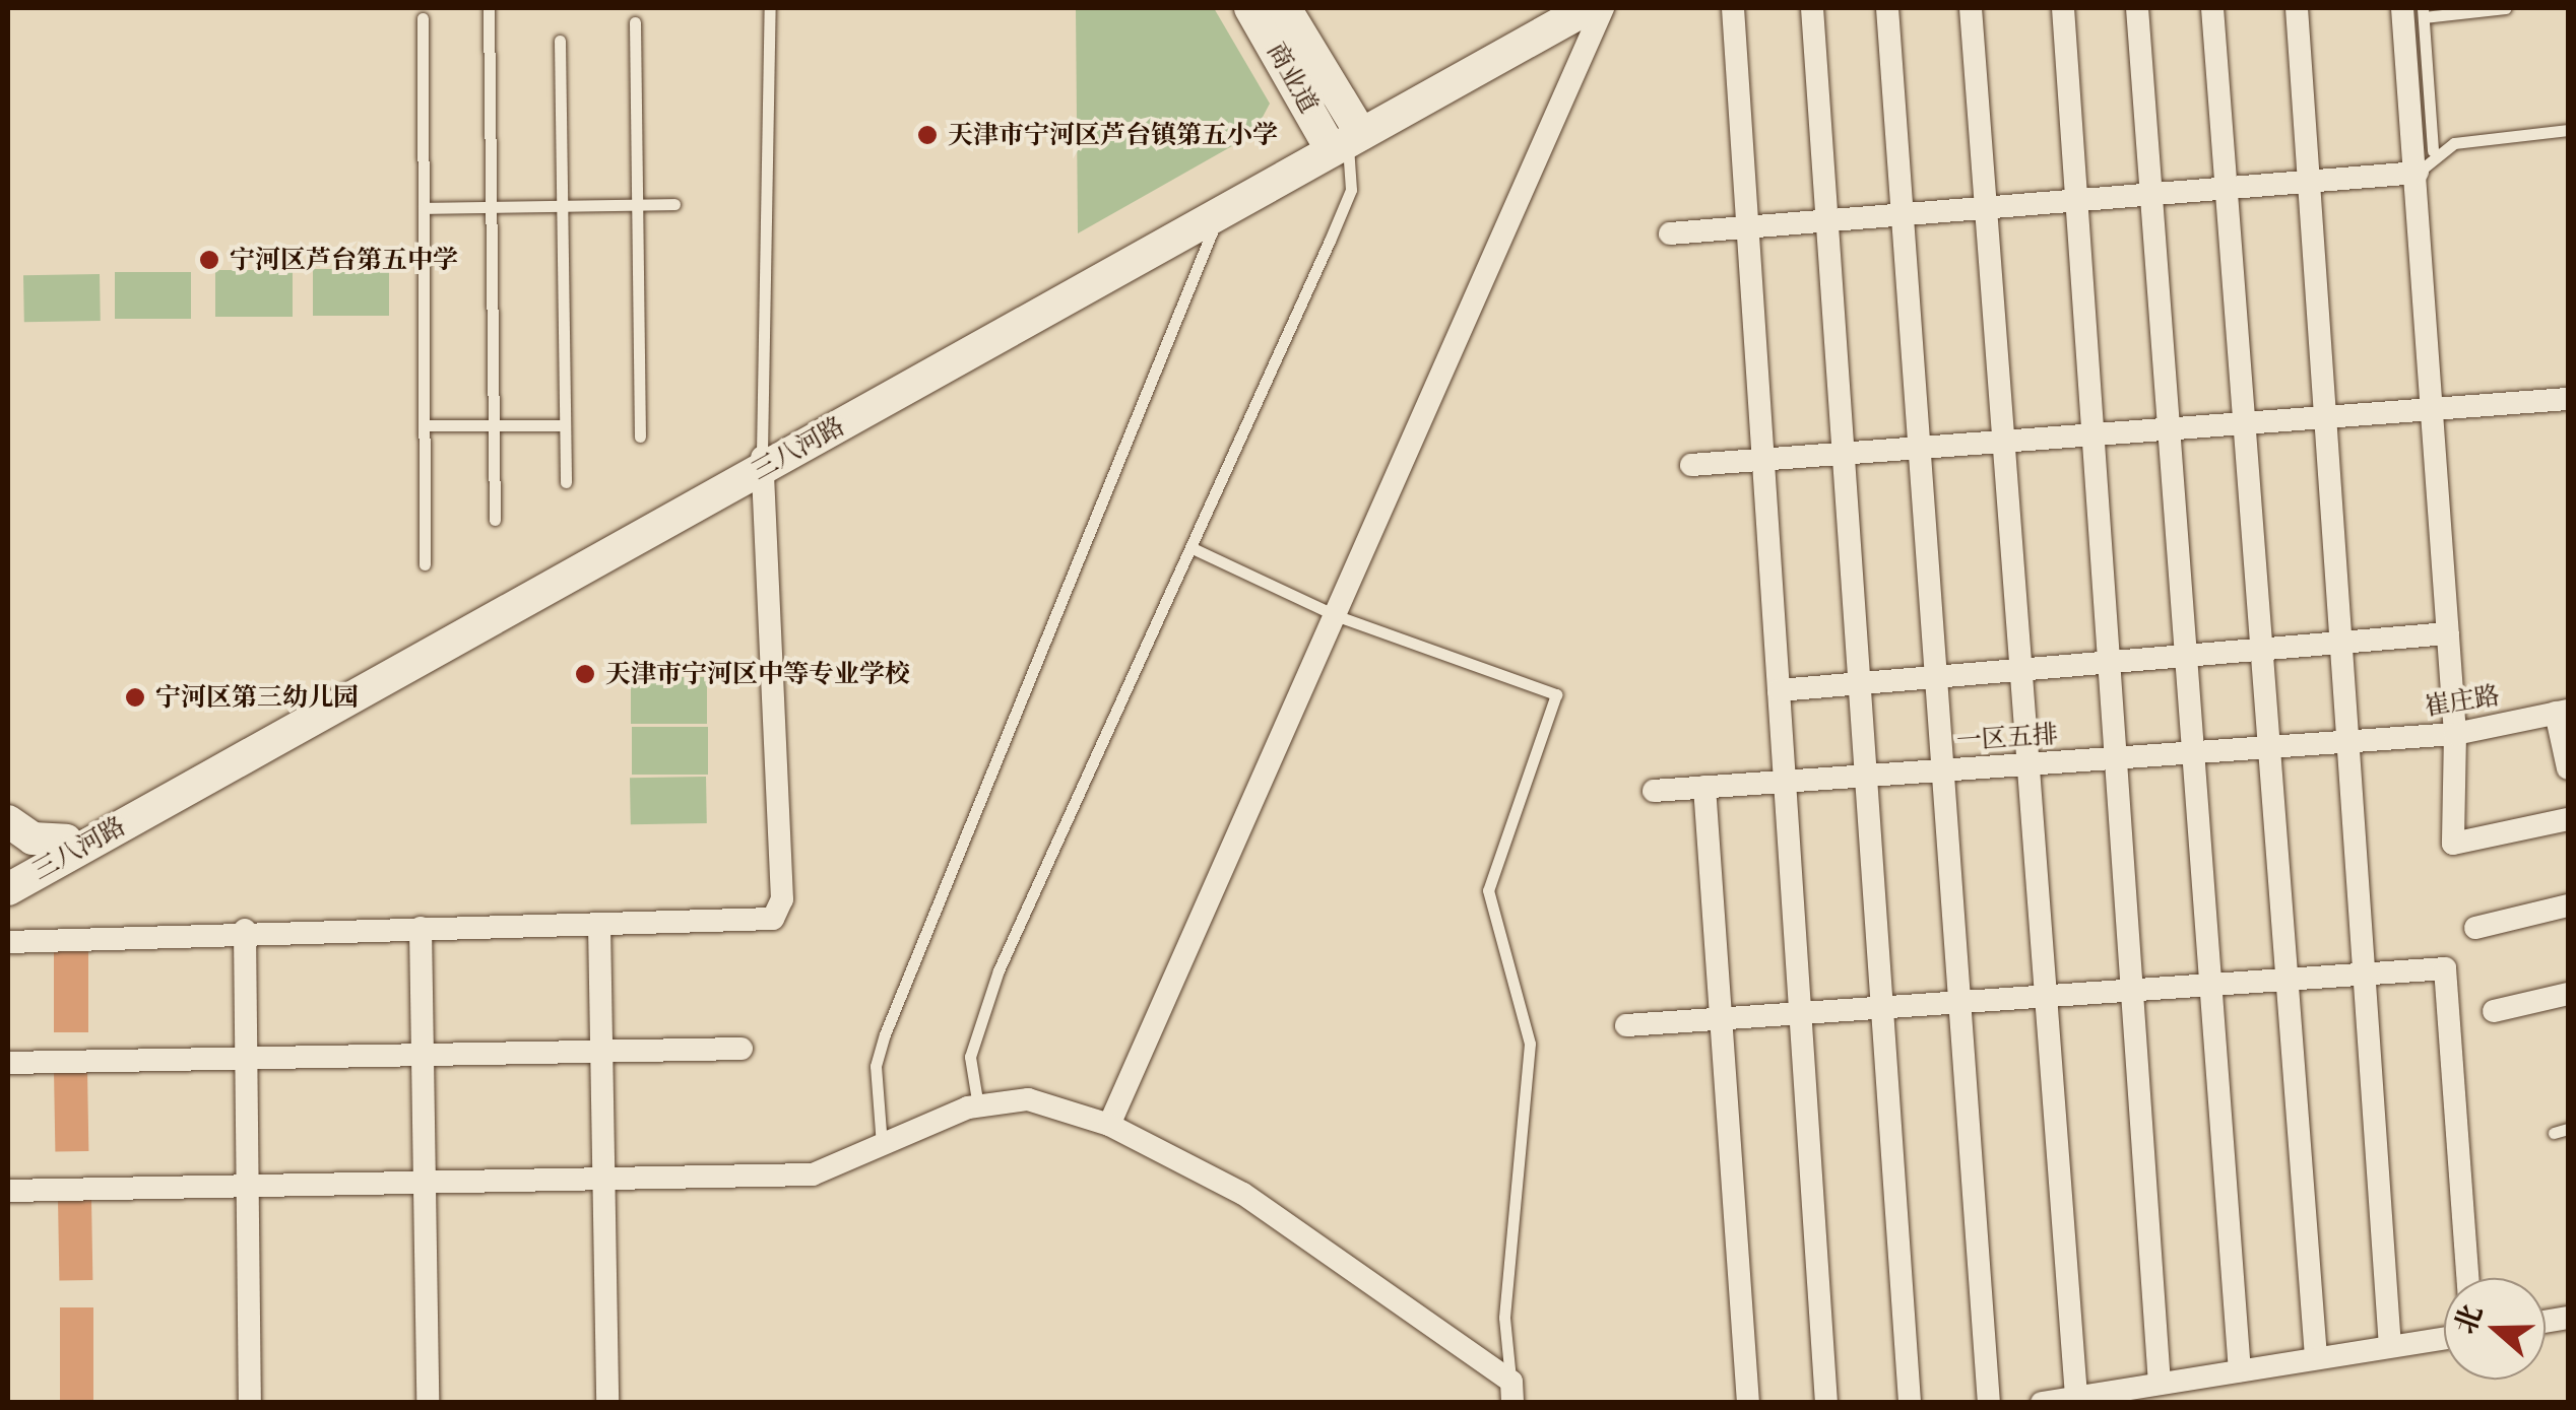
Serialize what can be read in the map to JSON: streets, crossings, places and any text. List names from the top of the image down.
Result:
{
  "streets": {
    "street": [
      "商业道",
      "三八河路",
      "崔庄路",
      "一区五排"
    ]
  },
  "crossings": [
    ["商业道", "三八河路"],
    ["崔庄路", "一区五排"]
  ],
  "places": [
    "天津市宁河区芦台镇第五小学",
    "宁河区芦台第五中学",
    "天津市宁河区中等专业学校",
    "宁河区第三幼儿园"
  ],
  "north": "left"
}
